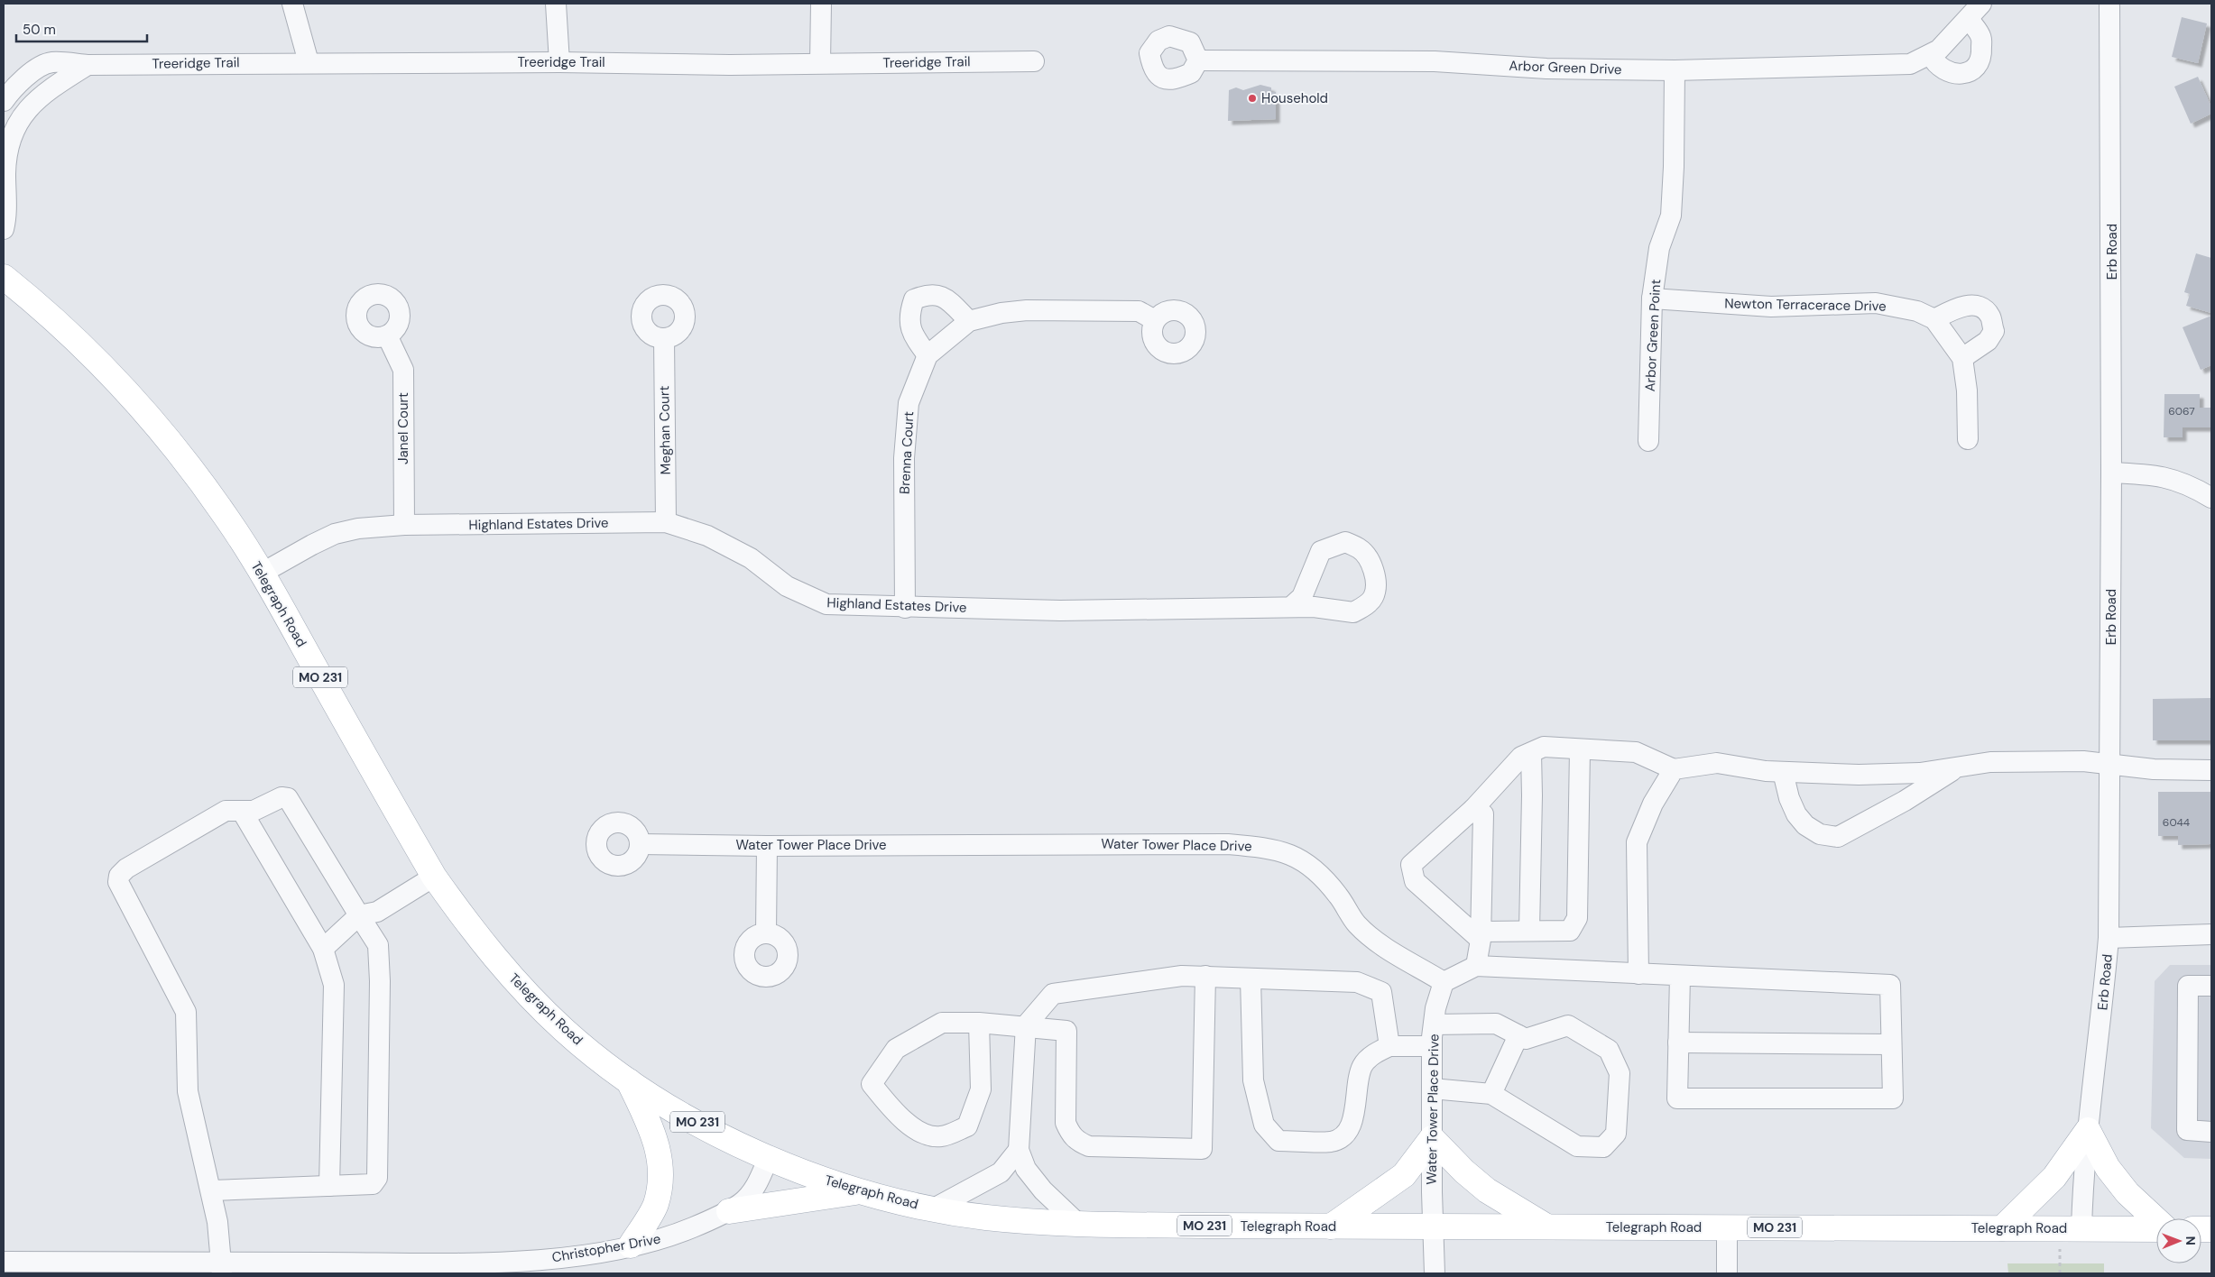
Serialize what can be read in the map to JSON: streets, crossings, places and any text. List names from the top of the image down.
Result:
{
  "streets": {
    "main road": ["Telegraph Road", "MO 231"],
    "street": [
      "Treeridge Trail",
      "Arbor Green Drive",
      "Erb Road",
      "Newton Terracerace Drive",
      "Arbor Green Point",
      "Janel Court",
      "Meghan Court",
      "Brenna Court",
      "Highland Estates Drive",
      "Water Tower Place Drive",
      "Christopher Drive"
    ]
  },
  "crossings": [
    ["Arbor Green Drive", "Arbor Green Point"],
    ["Erb Road", "Telegraph Road"],
    ["Newton Terracerace Drive", "Arbor Green Point"],
    ["Janel Court", "Highland Estates Drive"],
    ["Meghan Court", "Highland Estates Drive"],
    ["Brenna Court", "Highland Estates Drive"],
    ["Highland Estates Drive", "Telegraph Road"],
    ["Telegraph Road", "Water Tower Place Drive"],
    ["Telegraph Road", "Christopher Drive"]
  ],
  "places": ["Household"],
  "house_numbers": ["6067", "6044"],
  "scale_bar": "50 m",
  "north": "right"
}
